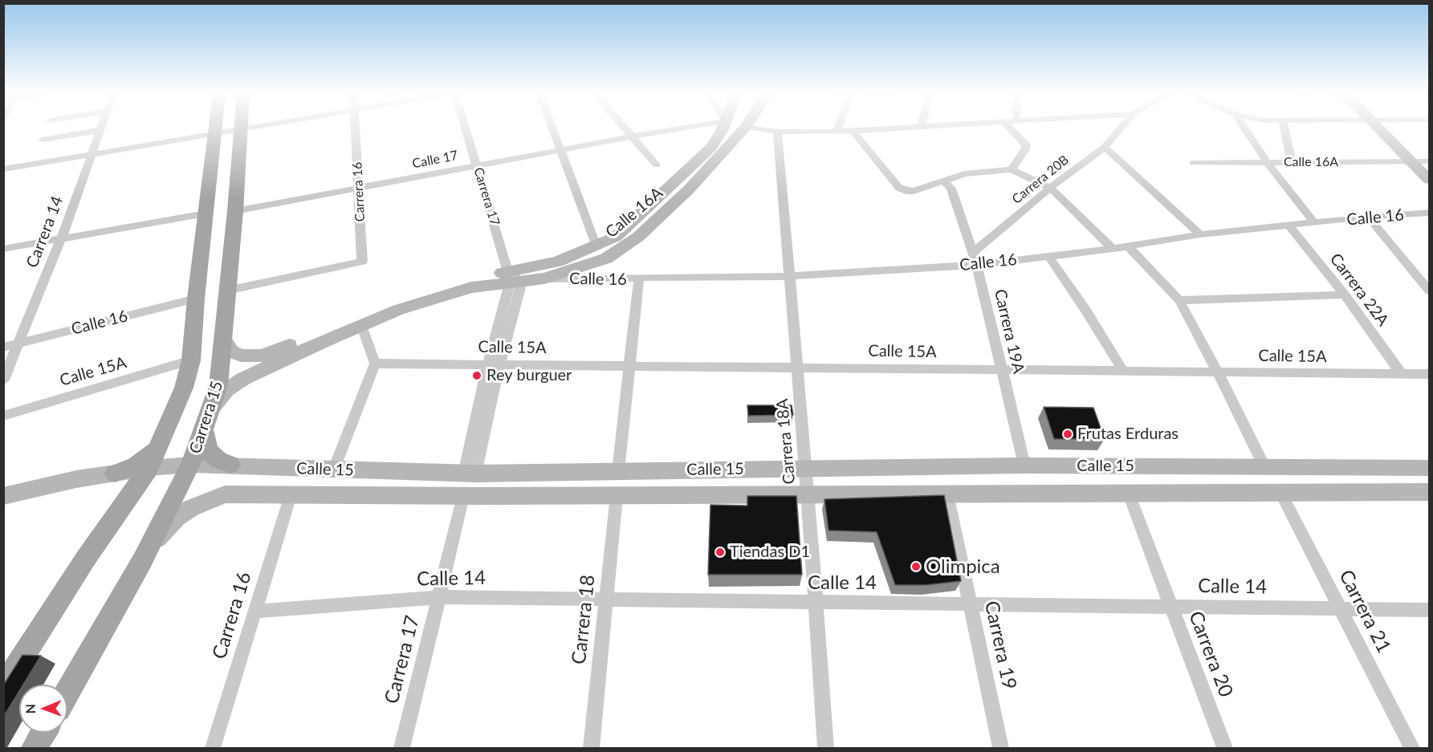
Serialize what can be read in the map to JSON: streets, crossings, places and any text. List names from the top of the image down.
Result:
{
  "streets": {
    "main road": ["Carrera 15"],
    "street": [
      "Calle 17",
      "Calle 16A",
      "Carrera 20B",
      "Carrera 16",
      "Carrera 17",
      "Calle 16",
      "Carrera 14",
      "Carrera 22A",
      "Carrera 19A",
      "Calle 15A",
      "Carrera 18A",
      "Calle 15",
      "Calle 14",
      "Carrera 21",
      "Carrera 18",
      "Carrera 19",
      "Carrera 20"
    ]
  },
  "crossings": [
    ["Calle 17", "Carrera 16"],
    ["Calle 17", "Carrera 17"],
    ["Calle 17", "Carrera 15"],
    ["Calle 16A", "Carrera 17"],
    ["Calle 16A", "Calle 16"],
    ["Carrera 20B", "Carrera 19A"],
    ["Carrera 16", "Carrera 15"],
    ["Carrera 16", "Calle 15"],
    ["Carrera 16", "Calle 14"],
    ["Carrera 17", "Calle 15"],
    ["Carrera 17", "Calle 14"],
    ["Calle 16", "Carrera 14"],
    ["Calle 16", "Carrera 22A"],
    ["Calle 16", "Carrera 19A"],
    ["Calle 16", "Carrera 15"],
    ["Calle 16", "Carrera 18A"],
    ["Carrera 22A", "Calle 15A"],
    ["Carrera 19A", "Calle 15A"],
    ["Carrera 19A", "Calle 15"],
    ["Calle 15A", "Carrera 15"],
    ["Calle 15A", "Carrera 18A"],
    ["Carrera 15", "Calle 15"],
    ["Carrera 18A", "Calle 15"],
    ["Carrera 18A", "Calle 14"],
    ["Calle 15", "Carrera 21"],
    ["Calle 15", "Carrera 18"],
    ["Calle 15", "Carrera 19"],
    ["Calle 15", "Carrera 20"],
    ["Calle 14", "Carrera 21"],
    ["Calle 14", "Carrera 18"],
    ["Calle 14", "Carrera 19"],
    ["Calle 14", "Carrera 20"]
  ],
  "places": [
    "Rey burguer",
    "Frutas Erduras",
    "Tiendas D1",
    "Olimpica"
  ],
  "north": "left"
}
